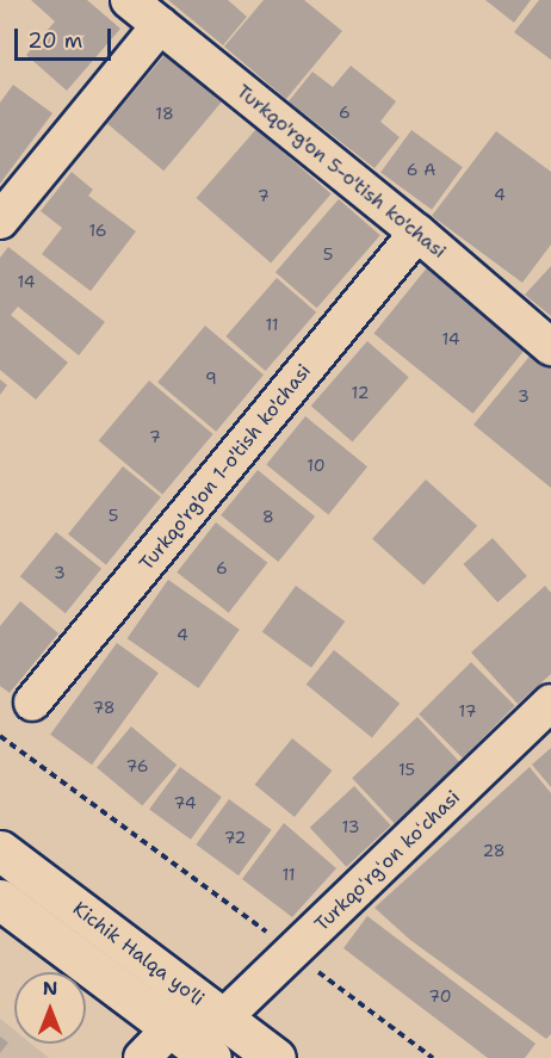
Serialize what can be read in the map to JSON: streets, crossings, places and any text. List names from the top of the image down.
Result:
{
  "streets": {
    "highway": ["Kichik Halqa yo'li"],
    "street": ["Turkqo'rg'on 5-o'tish ko'chasi", "Turkqo'rg'on 1-o'tish ko'chasi", "Turkqoʻrgʻon koʻchasi"]
  },
  "crossings": [
    ["Turkqo'rg'on 5-o'tish ko'chasi", "Turkqo'rg'on 1-o'tish ko'chasi"],
    ["Turkqoʻrgʻon koʻchasi", "Kichik Halqa yo'li"]
  ],
  "house_numbers": [
    "6",
    "18",
    "6 A",
    "4",
    "7",
    "16",
    "5",
    "14",
    "11",
    "14",
    "9",
    "12",
    "3",
    "7",
    "10",
    "5",
    "8",
    "6",
    "3",
    "4",
    "78",
    "17",
    "76",
    "15",
    "74",
    "13",
    "72",
    "28",
    "11",
    "70"
  ],
  "scale_bar": "20 m",
  "north": "top"
}
